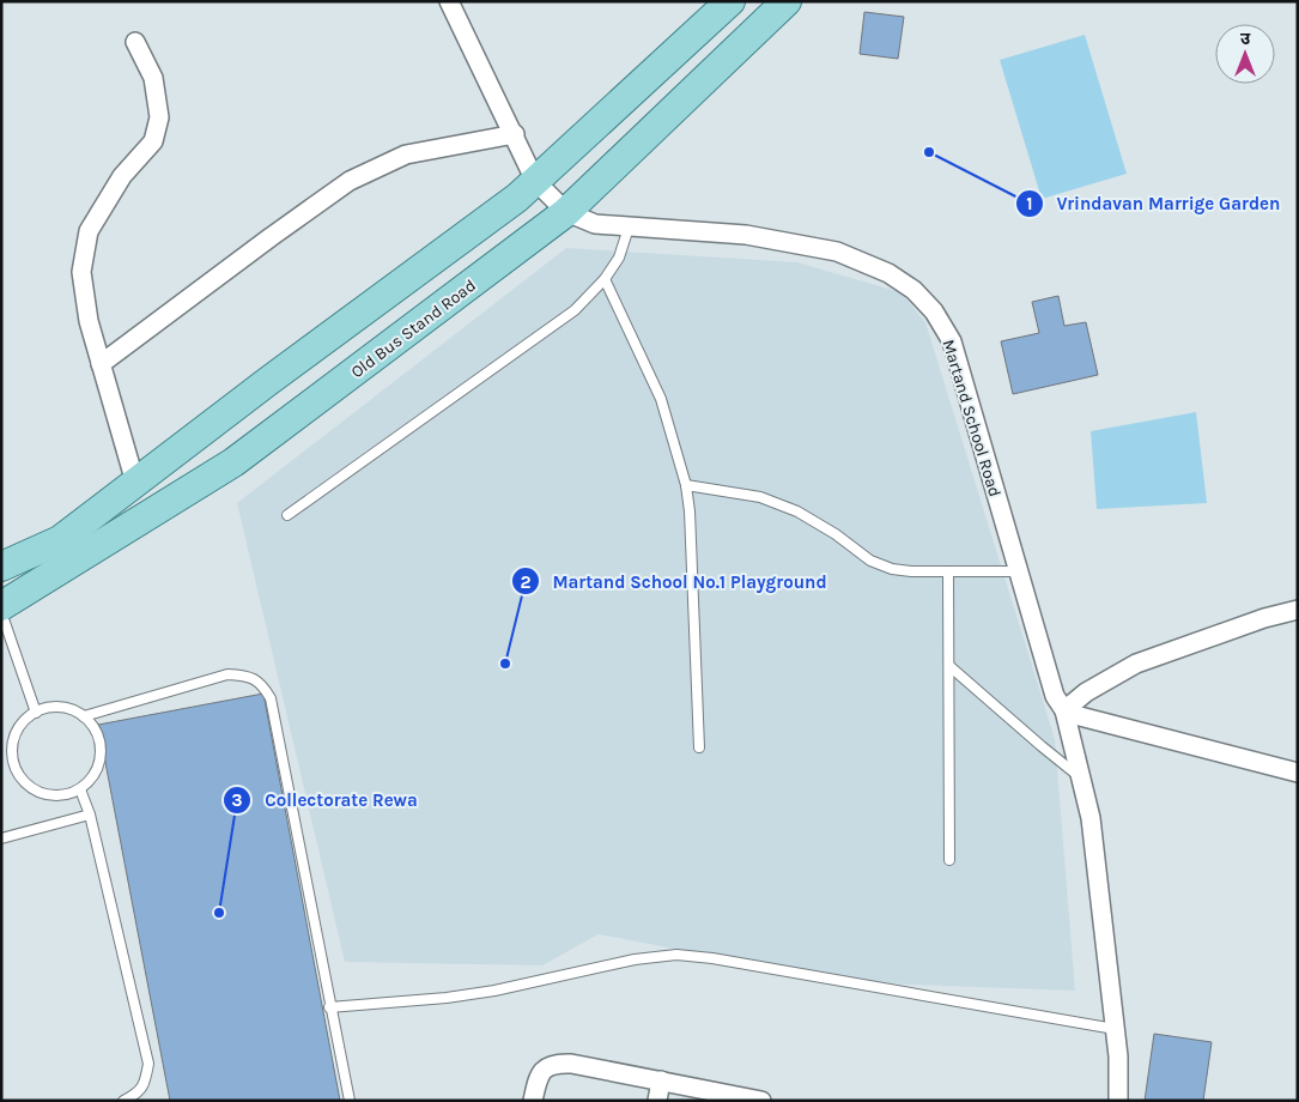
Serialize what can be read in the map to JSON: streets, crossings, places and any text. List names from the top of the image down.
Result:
{
  "streets": {
    "main road": ["Old Bus Stand Road"],
    "street": ["Martand School Road"]
  },
  "crossings": [
    ["Old Bus Stand Road", "Martand School Road"]
  ],
  "places": ["Vrindavan Marrige Garden", "Martand School No.1 Playground", "Collectorate Rewa"],
  "north": "top"
}
